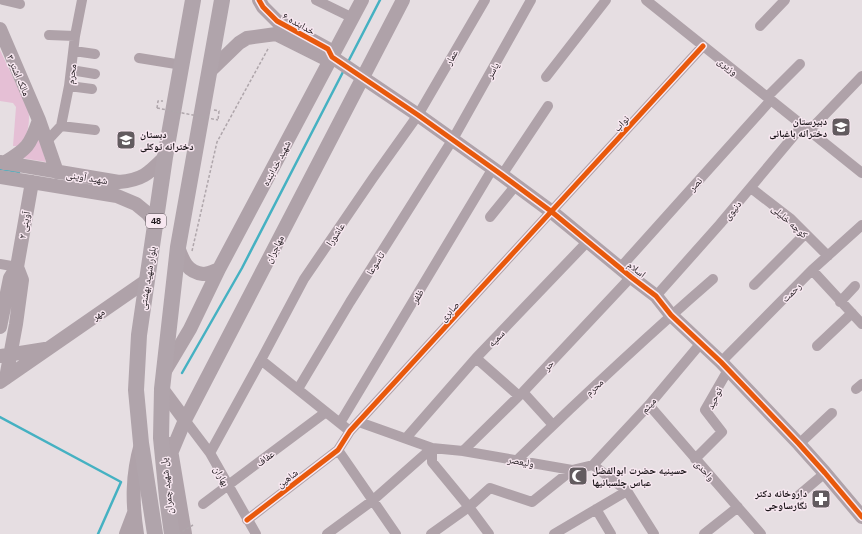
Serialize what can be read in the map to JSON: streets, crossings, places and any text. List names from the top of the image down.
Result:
{
  "streets": {
    "main road": ["48", "بلوار شهید بهشتی", "پل شهید چمران"],
    "street": [
      "خدابنده ۶",
      "عمار",
      "وزیری",
      "یاسر",
      "محرم",
      "مالک اشتر ۳",
      "نواب",
      "شهید خدابنده",
      "شهید آوینی",
      "نصر",
      "دنیوی",
      "کوچه خلیلی",
      "۲ آوینی",
      "عاشورا",
      "مهاجران",
      "تاسوعا",
      "اسلام",
      "رحمت",
      "ظفر",
      "صابری",
      "مهر",
      "سمیه",
      "حر",
      "توحید",
      "میثم",
      "عفاف",
      "ولیعصر",
      "واحدی",
      "بهاران",
      "شاهین"
    ]
  },
  "crossings": [
    ["خدابنده ۶", "شهید خدابنده"],
    ["خدابنده ۶", "اسلام"],
    ["عمار", "عاشورا"],
    ["عمار", "اسلام"],
    ["وزیری", "نواب"],
    ["وزیری", "نصر"],
    ["وزیری", "دنیوی"],
    ["یاسر", "تاسوعا"],
    ["یاسر", "اسلام"],
    ["محرم", "اسلام"],
    ["محرم", "ولیعصر"],
    ["مالک اشتر ۳", "شهید آوینی"],
    ["نواب", "اسلام"],
    ["نواب", "صابری"],
    ["شهید خدابنده", "اسلام"],
    ["شهید آوینی", "۲ آوینی"],
    ["شهید آوینی", "بلوار شهید بهشتی"],
    ["نصر", "اسلام"],
    ["دنیوی", "کوچه خلیلی"],
    ["دنیوی", "اسلام"],
    ["کوچه خلیلی", "رحمت"],
    ["عاشورا", "اسلام"],
    ["عاشورا", "بهاران"],
    ["مهاجران", "اسلام"],
    ["مهاجران", "بهاران"],
    ["تاسوعا", "اسلام"],
    ["اسلام", "رحمت"],
    ["اسلام", "ظفر"],
    ["اسلام", "صابری"],
    ["اسلام", "سمیه"],
    ["اسلام", "حر"],
    ["اسلام", "توحید"],
    ["اسلام", "میثم"],
    ["بلوار شهید بهشتی", "مهر"],
    ["بلوار شهید بهشتی", "پل شهید چمران"],
    ["رحمت", "توحید"],
    ["صابری", "ولیعصر"],
    ["صابری", "شاهین"],
    ["سمیه", "ولیعصر"],
    ["حر", "ولیعصر"],
    ["توحید", "واحدی"],
    ["میثم", "ولیعصر"],
    ["میثم", "واحدی"],
    ["عفاف", "بهاران"],
    ["بهاران", "شاهین"]
  ],
  "places": {
    "school or university": ["دبیرستان دخترانه باغبانی", "دبستان دخترانه توکلی"],
    "mosque": ["حسینیه حضرت ابوالفضل عباس چلسبانیها"],
    "pharmacy": ["داروخانه دکتر نگارساوجی"]
  }
}
